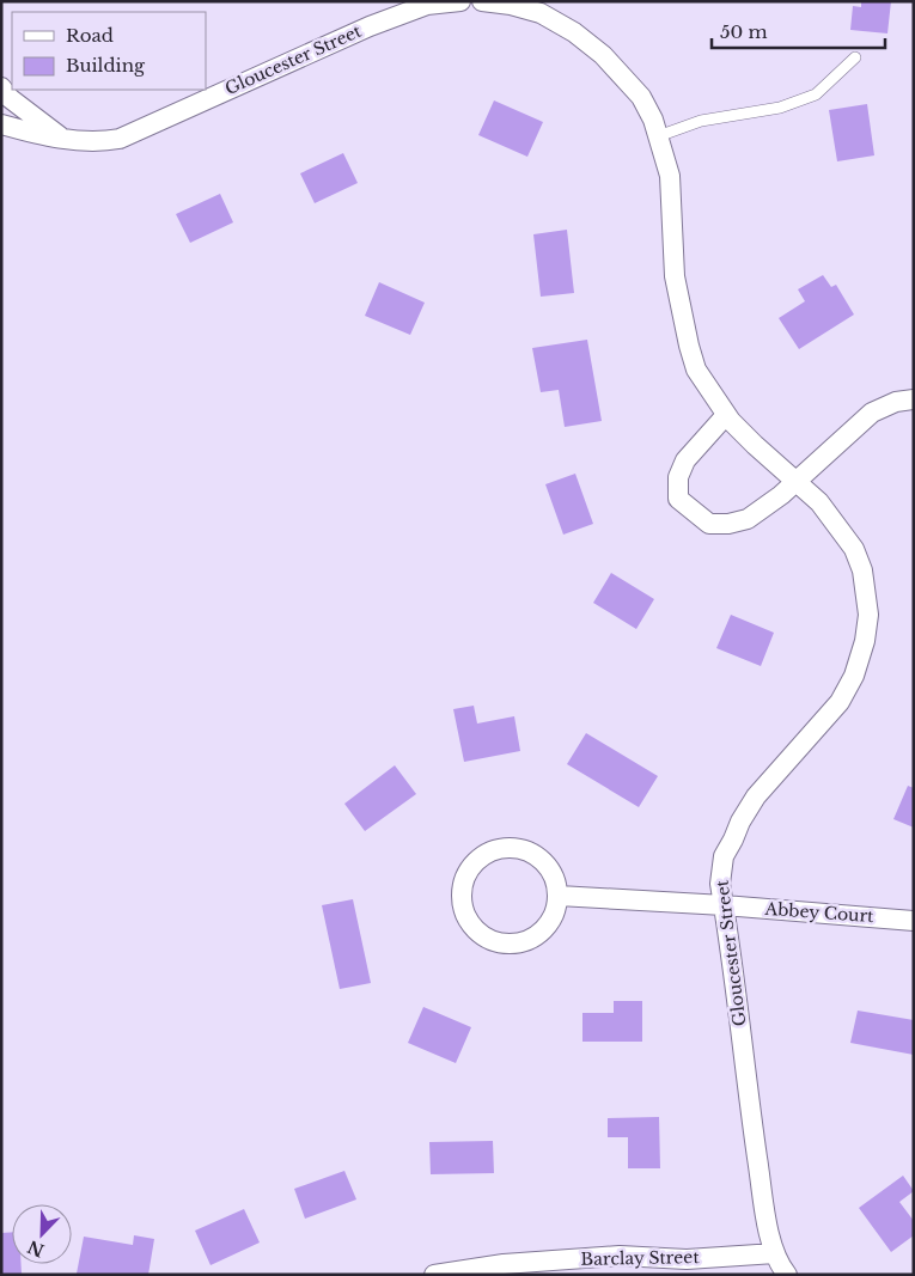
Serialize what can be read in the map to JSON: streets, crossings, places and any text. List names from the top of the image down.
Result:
{
  "streets": {
    "street": ["Gloucester Street", "Abbey Court", "Barclay Street"]
  },
  "crossings": [
    ["Gloucester Street", "Abbey Court"],
    ["Gloucester Street", "Barclay Street"]
  ],
  "legend": ["Road", "Building"],
  "scale_bar": "50 m",
  "north": "bottom left"
}
